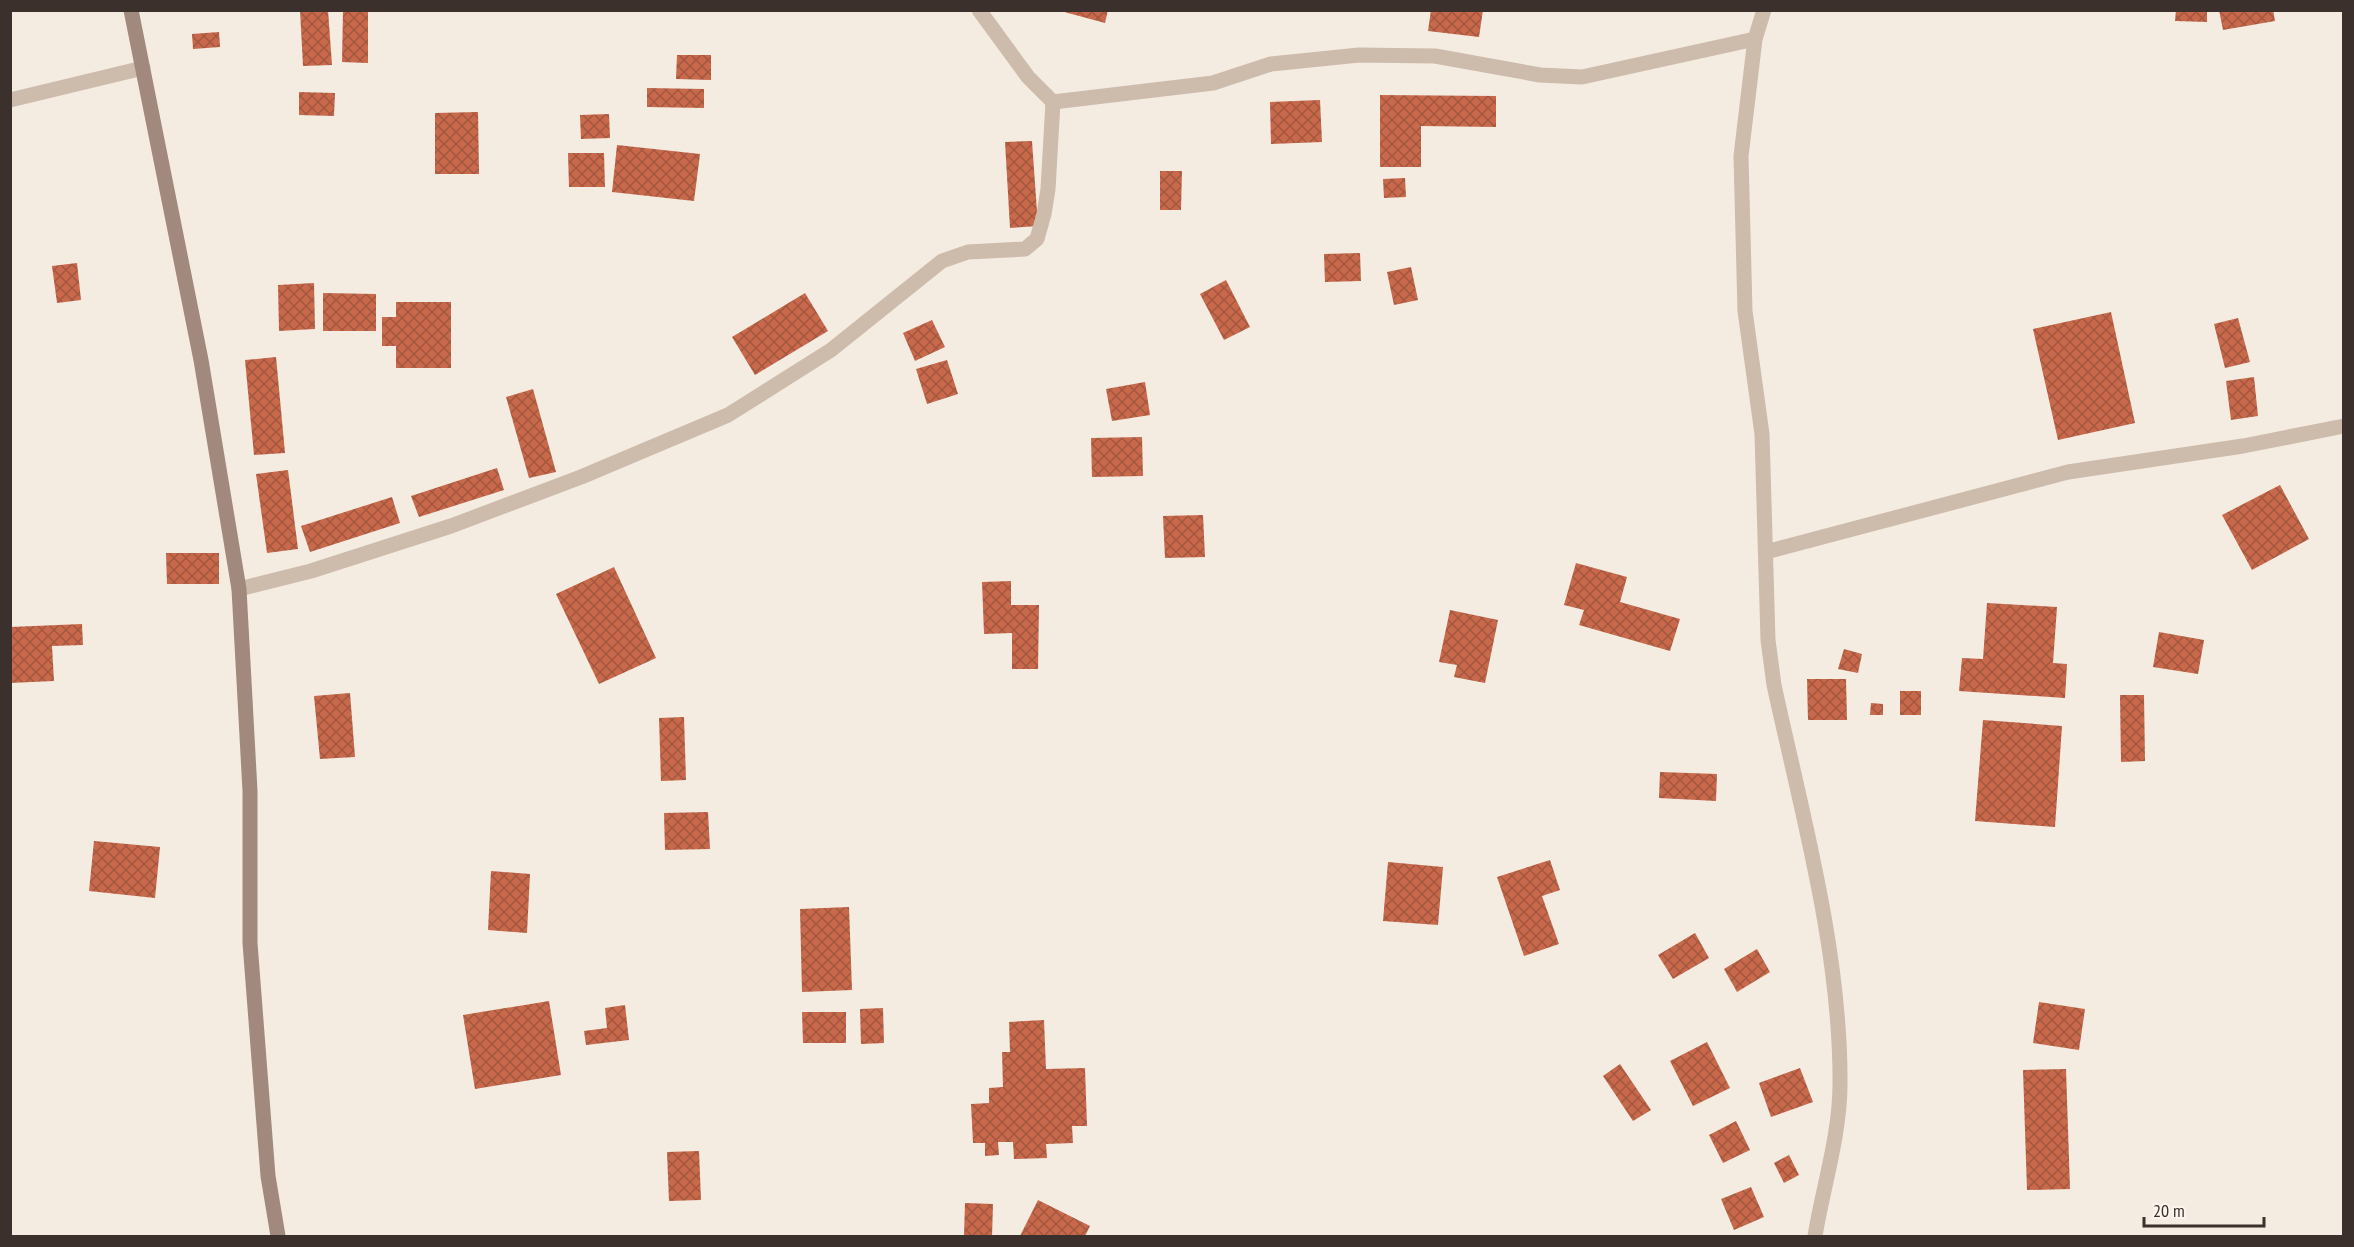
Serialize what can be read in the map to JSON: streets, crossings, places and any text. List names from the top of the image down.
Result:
{
  "scale_bar": "20 m"
}
